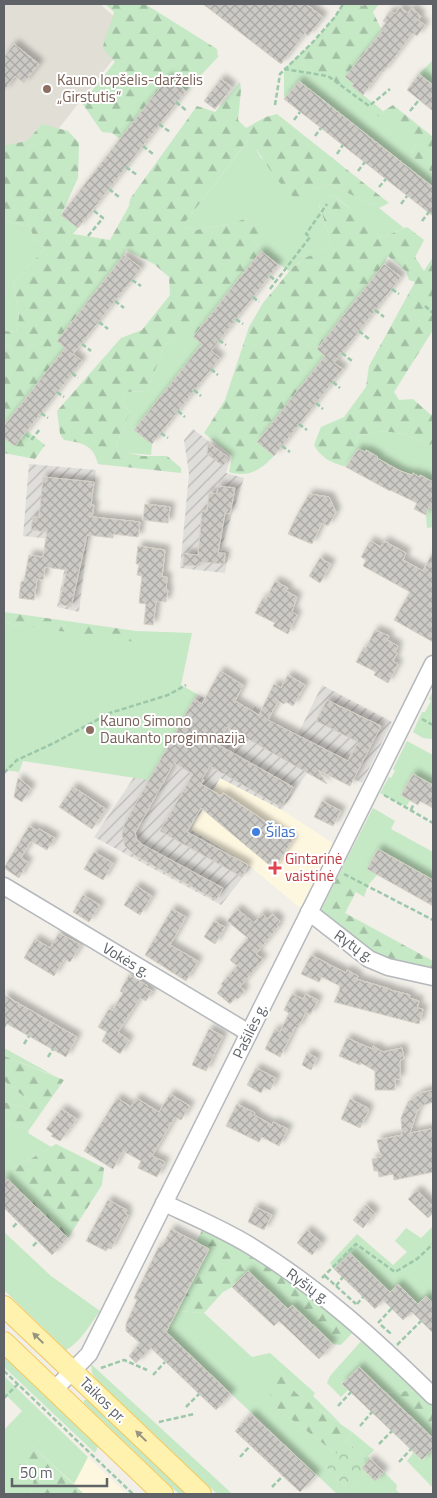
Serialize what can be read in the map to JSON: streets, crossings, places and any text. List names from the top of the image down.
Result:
{
  "streets": {
    "main road": ["Taikos pr."],
    "street": [
      "Rytų g.",
      "Vokės g.",
      "Pašilės g.",
      "Ryšių g."
    ]
  },
  "crossings": [
    ["Rytų g.", "Pašilės g."],
    ["Vokės g.", "Pašilės g."],
    ["Pašilės g.", "Ryšių g."],
    ["Pašilės g.", "Taikos pr."]
  ],
  "places": {
    "other": ["Kauno lopšelis-darželis „Girstutis“", "Kauno Simono Daukanto progimnazija", "Šilas"],
    "health": ["Gintarinė vaistinė"]
  },
  "scale_bar": "50 m"
}
